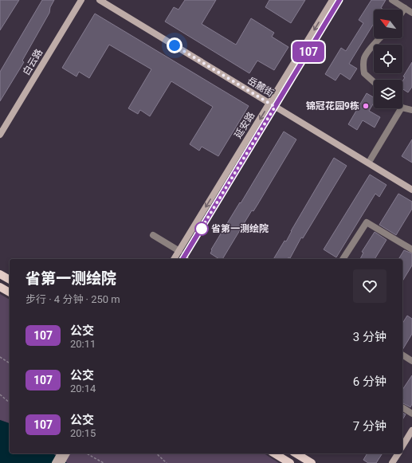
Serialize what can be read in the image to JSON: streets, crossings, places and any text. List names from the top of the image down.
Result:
{
  "streets": {
    "street": ["白云路", "岳麓街", "延安路"]
  },
  "crossings": [
    ["岳麓街", "延安路"]
  ],
  "places": ["锦冠花园9栋", "省第一测绘院"],
  "lines": ["bus line 107"],
  "north": "top left",
  "page": {
    "on_map": "107",
    "heading": ["省第一测绘院", "步行 · 4 分钟 · 250 m"],
    "list": [
      {
        "mark": "107",
        "name": "公交",
        "note": "20:11",
        "value": "3 分钟"
      },
      {
        "mark": "107",
        "name": "公交",
        "note": "20:14",
        "value": "6 分钟"
      },
      {
        "mark": "107",
        "name": "公交",
        "note": "20:15",
        "value": "7 分钟"
      }
    ]
  }
}
